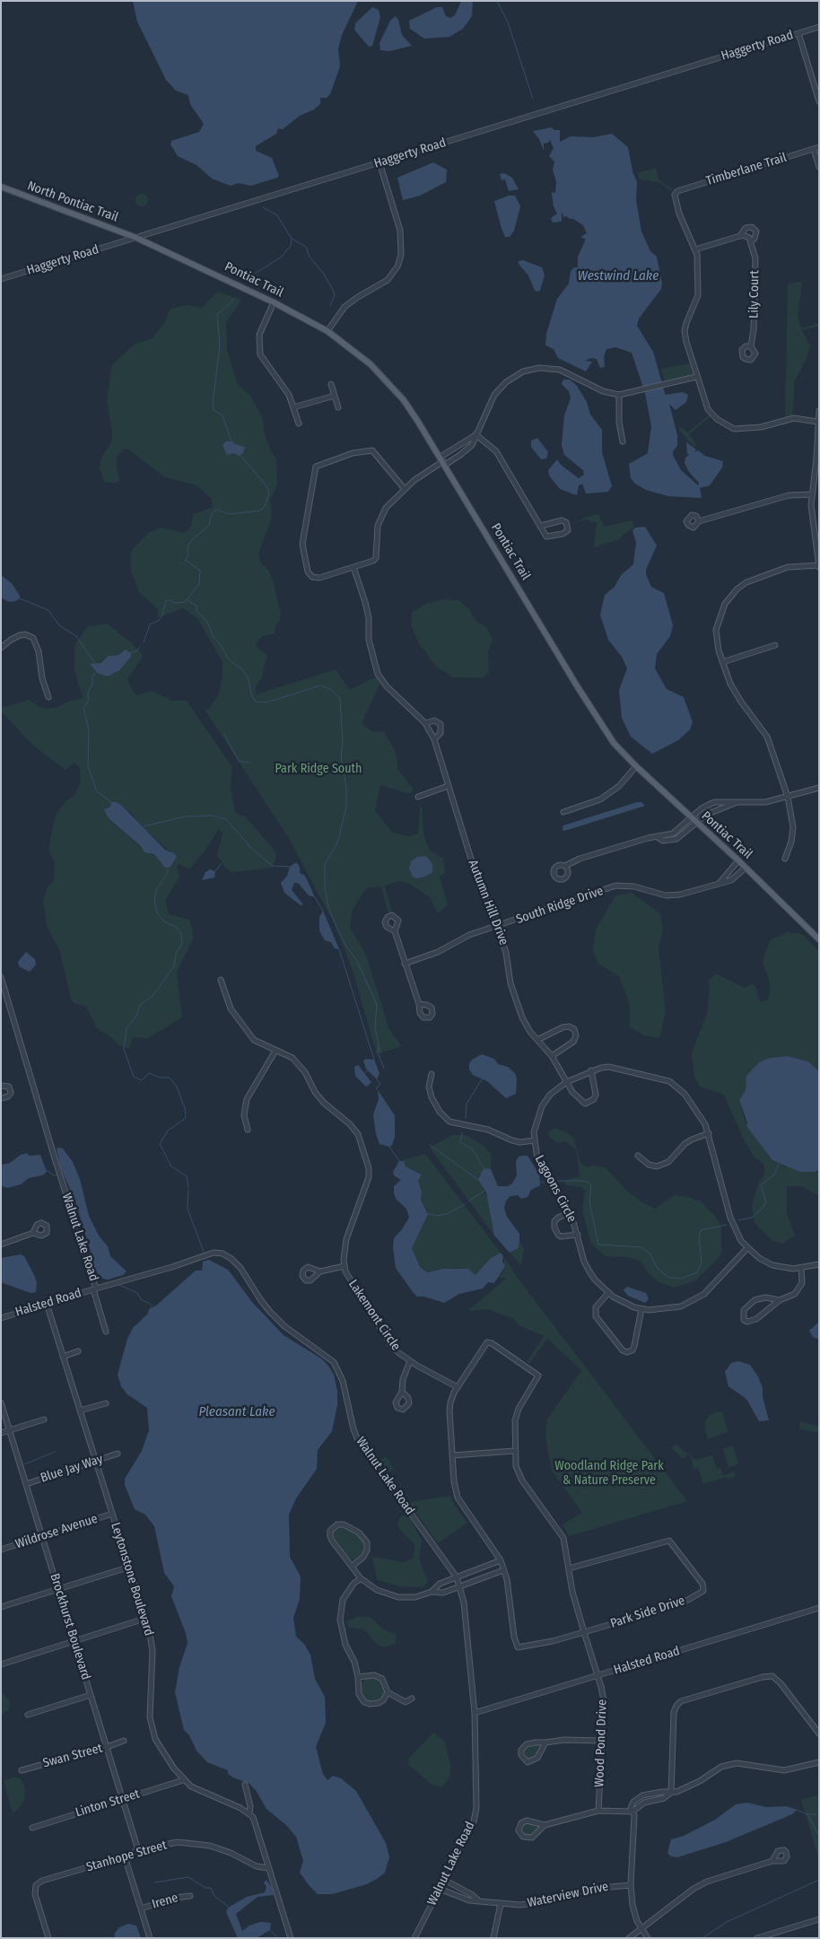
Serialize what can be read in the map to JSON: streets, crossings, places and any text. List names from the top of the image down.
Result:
{
  "streets": {
    "main road": ["North Pontiac Trail", "Pontiac Trail"],
    "street": [
      "Haggerty Road",
      "Timberlane Trail",
      "Lily Court",
      "Autumn Hill Drive",
      "South Ridge Drive",
      "Lagoons Circle",
      "Walnut Lake Road",
      "Halsted Road",
      "Lakemont Circle",
      "Blue Jay Way",
      "Wildrose Avenue",
      "Leytonstone Boulevard",
      "Park Side Drive",
      "Brockhurst Boulevard",
      "Wood Pond Drive",
      "Swan Street",
      "Linton Street",
      "Stanhope Street",
      "Waterview Drive",
      "Irene"
    ]
  },
  "crossings": [
    ["Haggerty Road", "North Pontiac Trail"],
    ["Haggerty Road", "Pontiac Trail"],
    ["Timberlane Trail", "Lily Court"],
    ["North Pontiac Trail", "Pontiac Trail"],
    ["Pontiac Trail", "South Ridge Drive"],
    ["Autumn Hill Drive", "South Ridge Drive"],
    ["Autumn Hill Drive", "Lagoons Circle"],
    ["Walnut Lake Road", "Halsted Road"],
    ["Walnut Lake Road", "Waterview Drive"],
    ["Halsted Road", "Leytonstone Boulevard"],
    ["Halsted Road", "Wood Pond Drive"],
    ["Lakemont Circle", "Wood Pond Drive"],
    ["Blue Jay Way", "Leytonstone Boulevard"],
    ["Blue Jay Way", "Brockhurst Boulevard"],
    ["Wildrose Avenue", "Leytonstone Boulevard"],
    ["Wildrose Avenue", "Brockhurst Boulevard"],
    ["Leytonstone Boulevard", "Linton Street"],
    ["Park Side Drive", "Wood Pond Drive"],
    ["Brockhurst Boulevard", "Swan Street"],
    ["Brockhurst Boulevard", "Linton Street"],
    ["Brockhurst Boulevard", "Stanhope Street"]
  ],
  "water": ["Westwind Lake", "Pleasant Lake"],
  "parks": ["Park Ridge South", "Woodland Ridge Park & Nature Preserve"]
}
